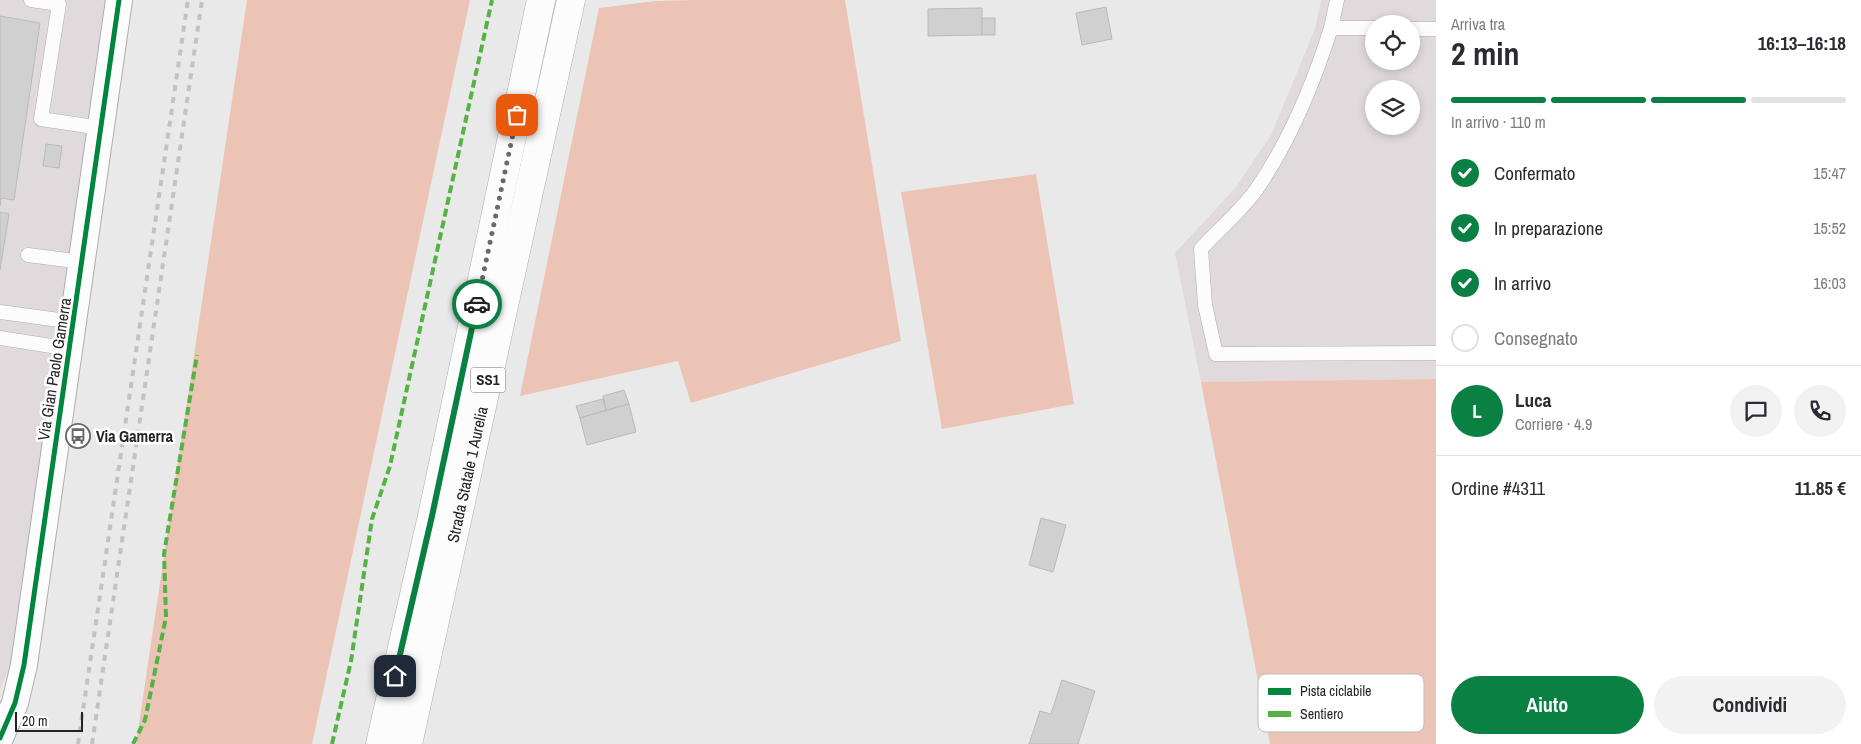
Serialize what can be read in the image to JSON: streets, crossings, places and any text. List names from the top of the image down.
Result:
{
  "streets": {
    "highway": ["SS1", "Strada Statale 1 Aurelia"],
    "street": ["Via Gian Paolo Gamerra"]
  },
  "places": {
    "bus stop": ["Via Gamerra"]
  },
  "legend": ["Pista ciclabile", "Sentiero"],
  "scale_bar": "20 m",
  "page": {
    "heading": ["2 min", "Arriva tra", "16:13–16:18"],
    "panel": [
      "Luca",
      "Corriere · 4.9",
      "Ordine #4311",
      "11.85 €"
    ],
    "bar": "In arrivo · 110 m",
    "list": [
      ["Confermato", "15:47"],
      ["In preparazione", "15:52"],
      ["In arrivo", "16:03"],
      "Consegnato"
    ],
    "round": "L",
    "buttons": ["Aiuto", "Condividi"],
    "scale": "20 m"
  }
}
